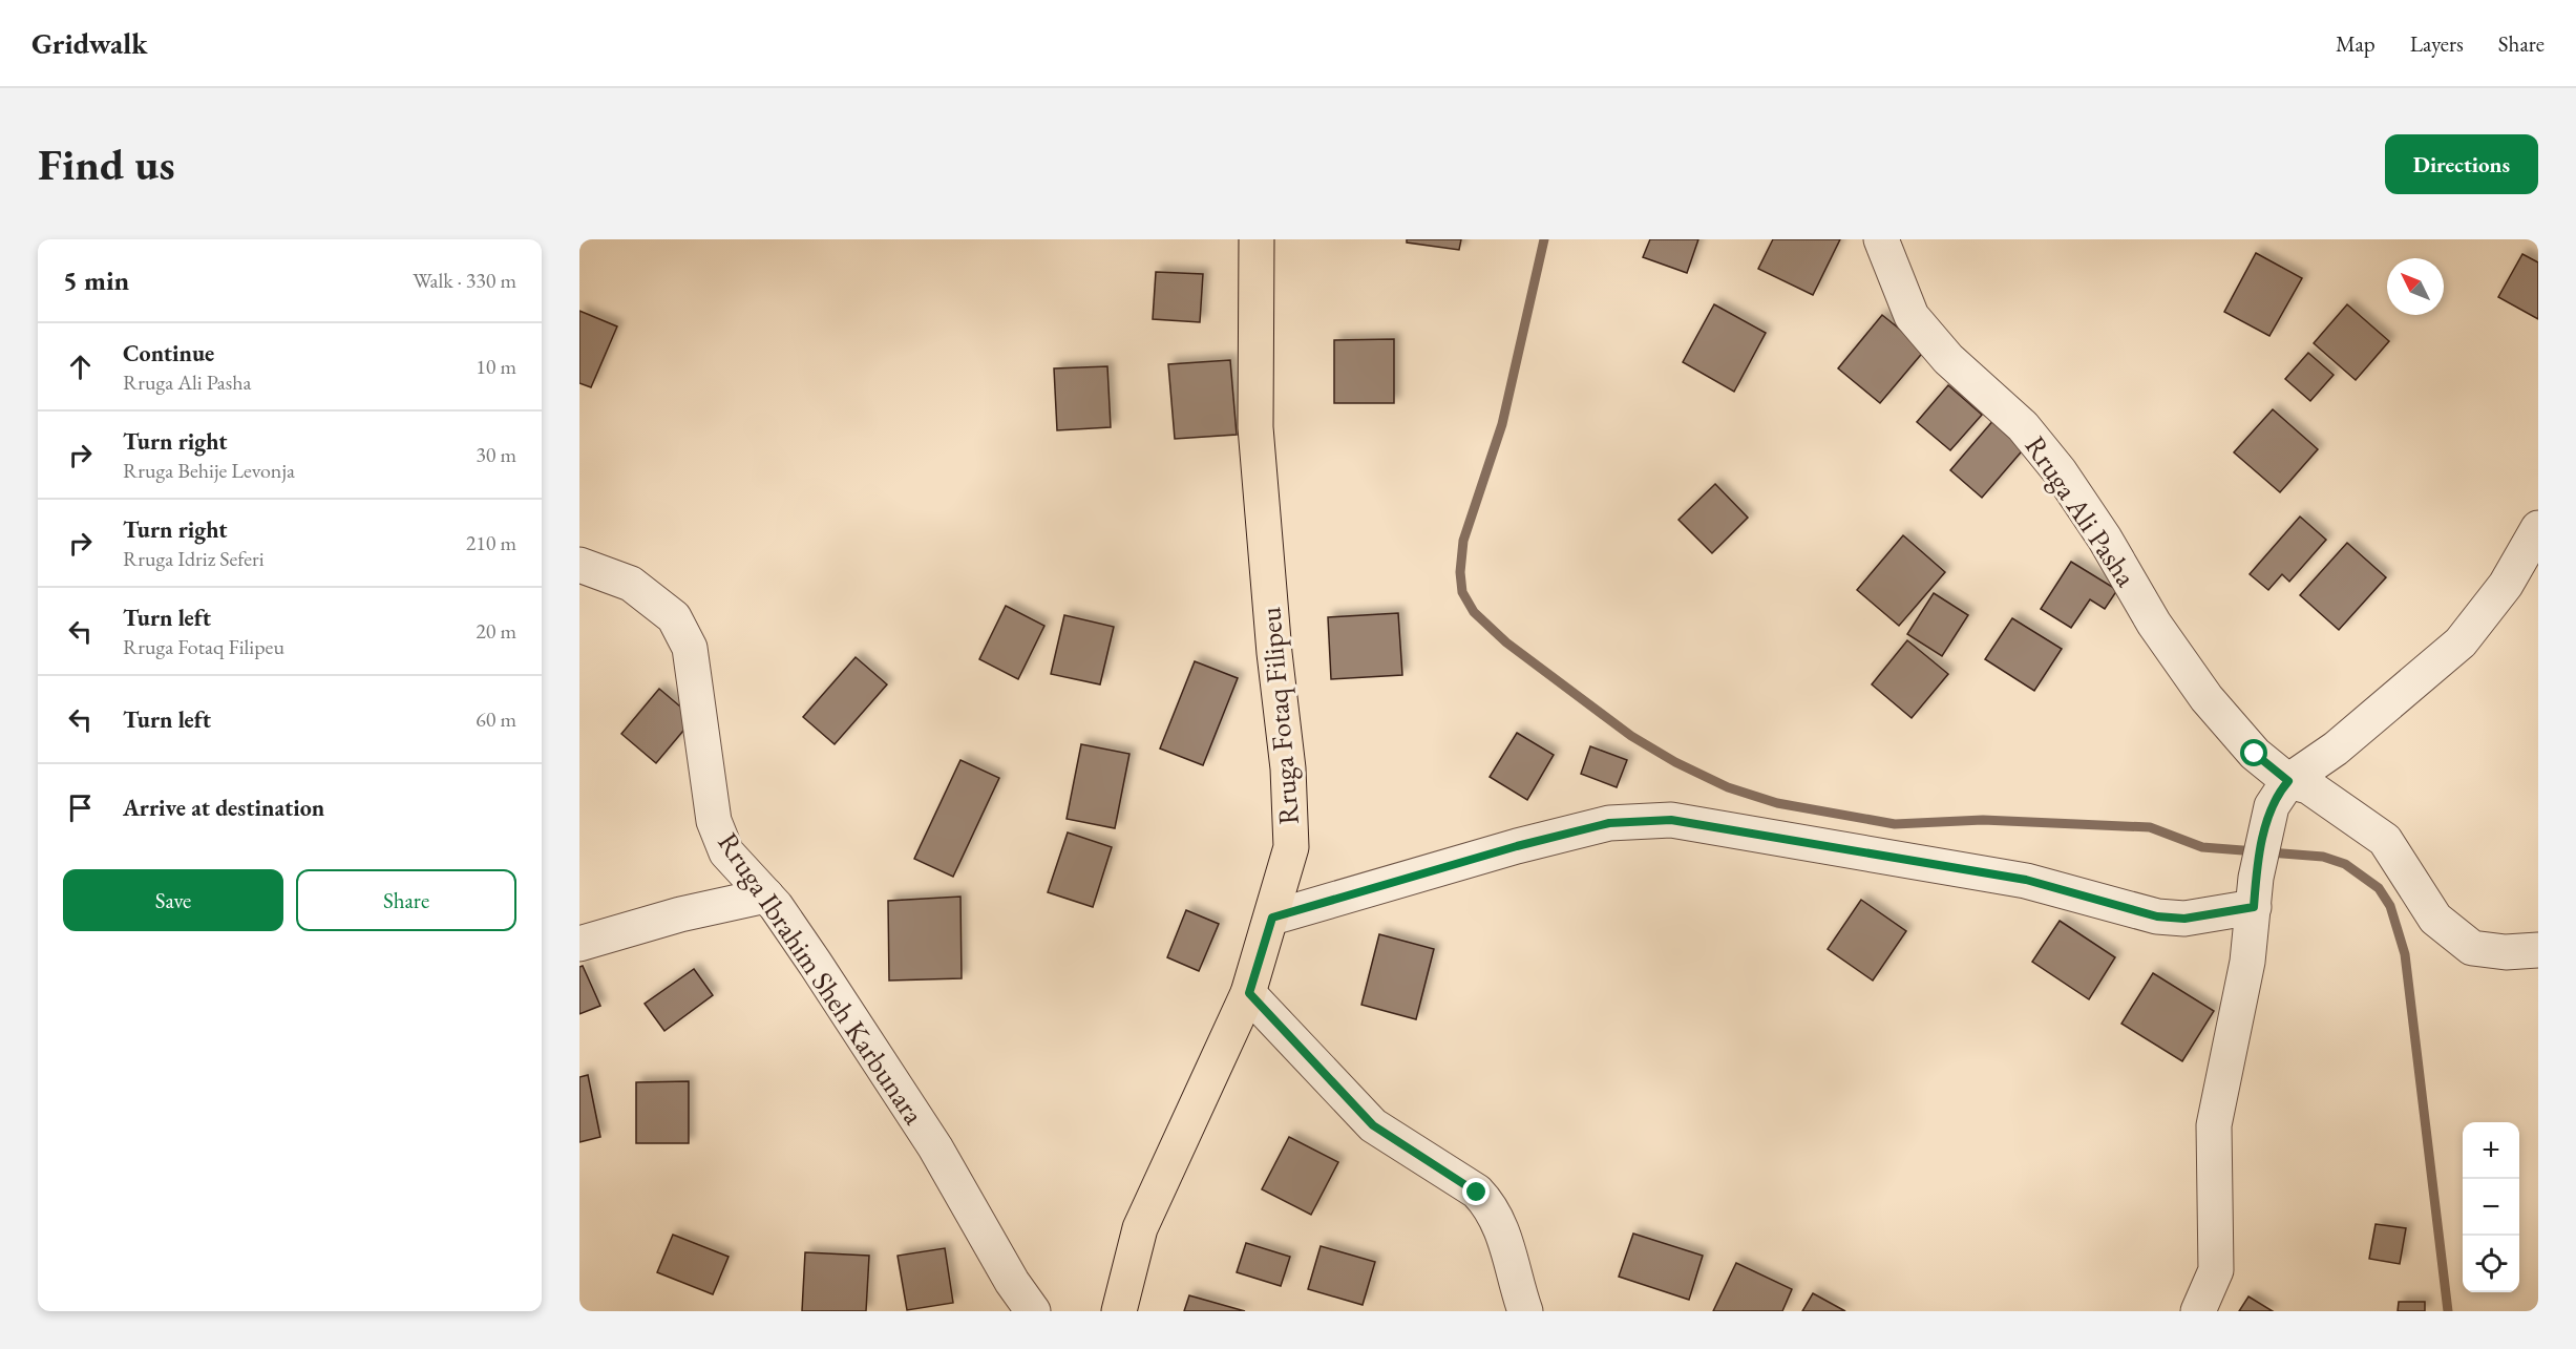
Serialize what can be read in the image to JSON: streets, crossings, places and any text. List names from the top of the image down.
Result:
{
  "streets": {
    "main road": ["Rruga Fotaq Filipeu"],
    "street": ["Rruga Ali Pasha", "Rruga Ibrahim Sheh Karbunara"]
  },
  "north": "top left",
  "page": {
    "header": "Gridwalk",
    "nav": ["Map", "Layers", "Share"],
    "buttons": [
      "Directions",
      ["Save", "Share"]
    ],
    "title": "Find us",
    "heading": ["5 min", "Walk · 330 m"],
    "list": [
      ["Continue", "Rruga Ali Pasha", "10 m"],
      ["Turn right", "Rruga Behije Levonja", "30 m"],
      ["Turn right", "Rruga Idriz Seferi", "210 m"],
      ["Turn left", "Rruga Fotaq Filipeu", "20 m"],
      ["Turn left", "60 m"],
      "Arrive at destination"
    ],
    "map_buttons": ["+", "−"]
  }
}
